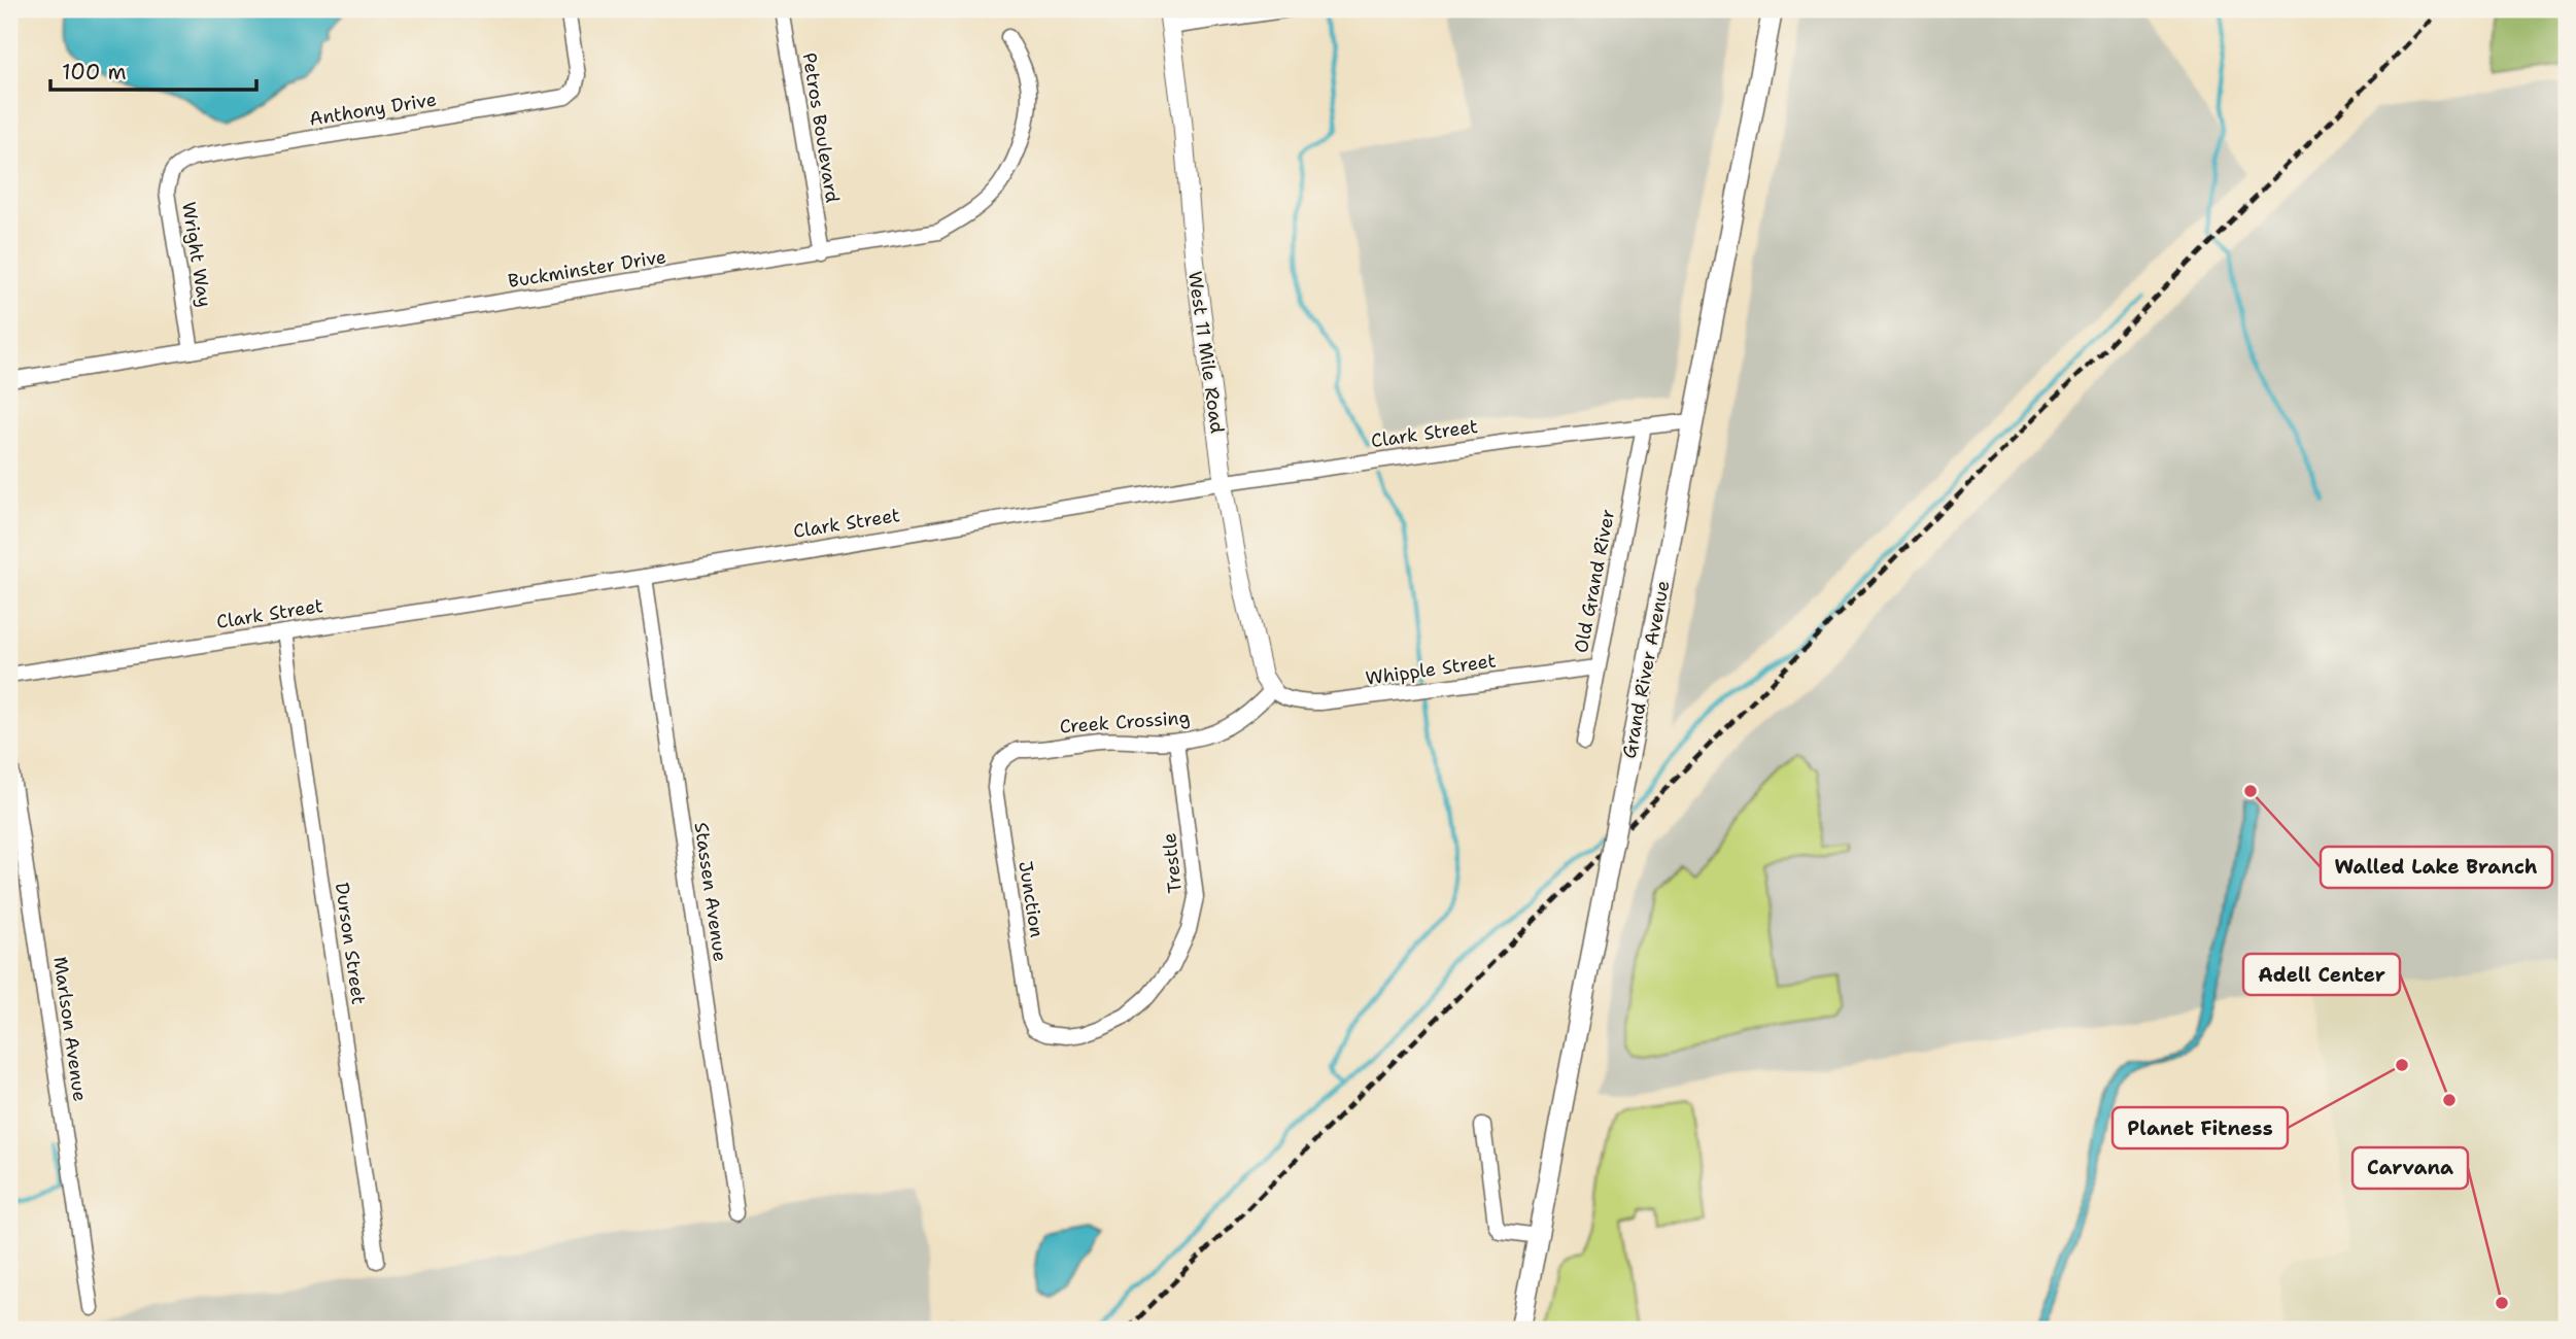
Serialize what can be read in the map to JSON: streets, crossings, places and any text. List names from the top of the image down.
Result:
{
  "streets": {
    "main road": ["Grand River Avenue"],
    "street": [
      "Anthony Drive",
      "Petros Boulevard",
      "Wright Way",
      "Buckminster Drive",
      "West 11 Mile Road",
      "Clark Street",
      "Old Grand River",
      "Whipple Street",
      "Creek Crossing",
      "Trestle",
      "Stassen Avenue",
      "Junction",
      "Durson Street",
      "Marlson Avenue"
    ]
  },
  "crossings": [
    ["Anthony Drive", "Wright Way"],
    ["Petros Boulevard", "Buckminster Drive"],
    ["Wright Way", "Buckminster Drive"],
    ["West 11 Mile Road", "Clark Street"],
    ["West 11 Mile Road", "Whipple Street"],
    ["West 11 Mile Road", "Creek Crossing"],
    ["Clark Street", "Old Grand River"],
    ["Clark Street", "Grand River Avenue"],
    ["Clark Street", "Stassen Avenue"],
    ["Clark Street", "Durson Street"],
    ["Old Grand River", "Whipple Street"],
    ["Whipple Street", "Creek Crossing"],
    ["Creek Crossing", "Trestle"],
    ["Creek Crossing", "Junction"],
    ["Trestle", "Junction"]
  ],
  "places": [
    "Walled Lake Branch",
    "Planet Fitness",
    "Adell Center",
    "Carvana"
  ],
  "scale_bar": "100 m"
}
